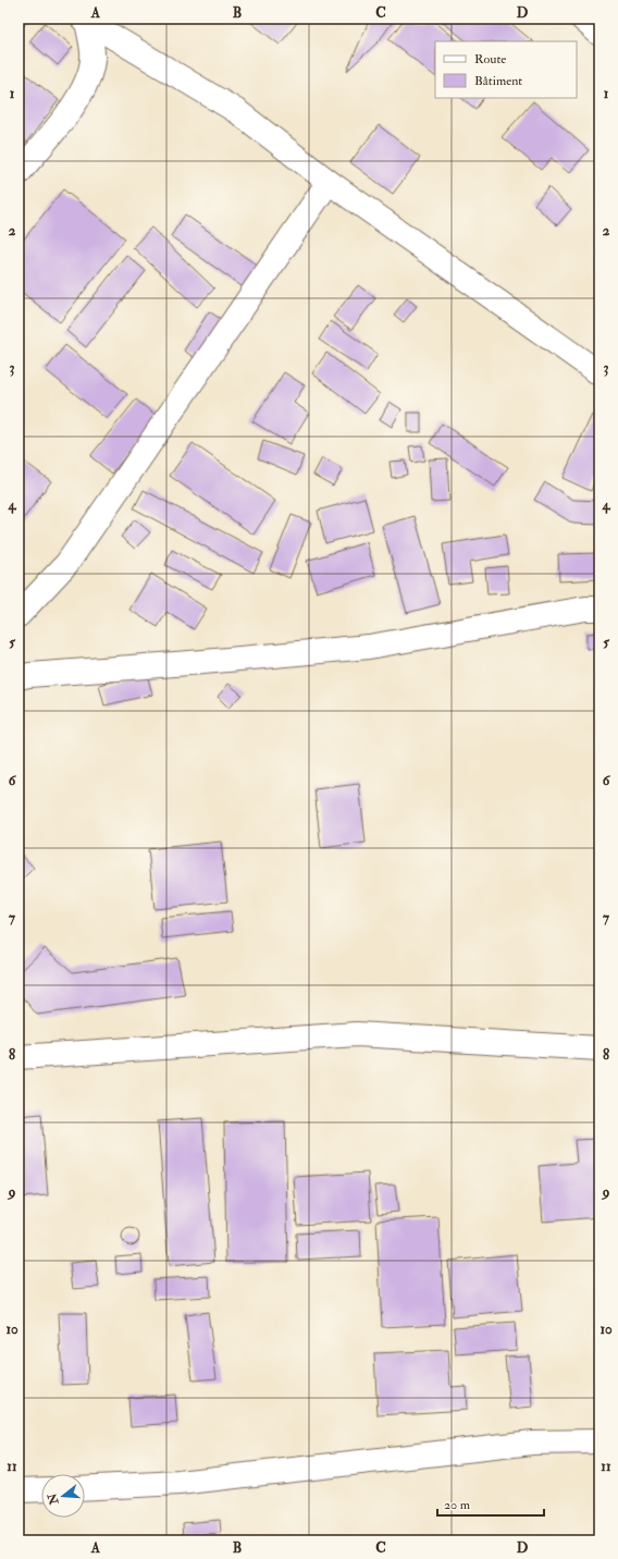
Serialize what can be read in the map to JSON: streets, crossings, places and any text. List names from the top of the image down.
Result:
{
  "legend": ["Route", "Bâtiment"],
  "scale_bar": "20 m",
  "north": "left",
  "grid": {
    "columns": [
      "A",
      "B",
      "C",
      "D"
    ],
    "rows": [
      "1",
      "2",
      "3",
      "4",
      "5",
      "6",
      "7",
      "8",
      "9",
      "10",
      "11"
    ]
  }
}
